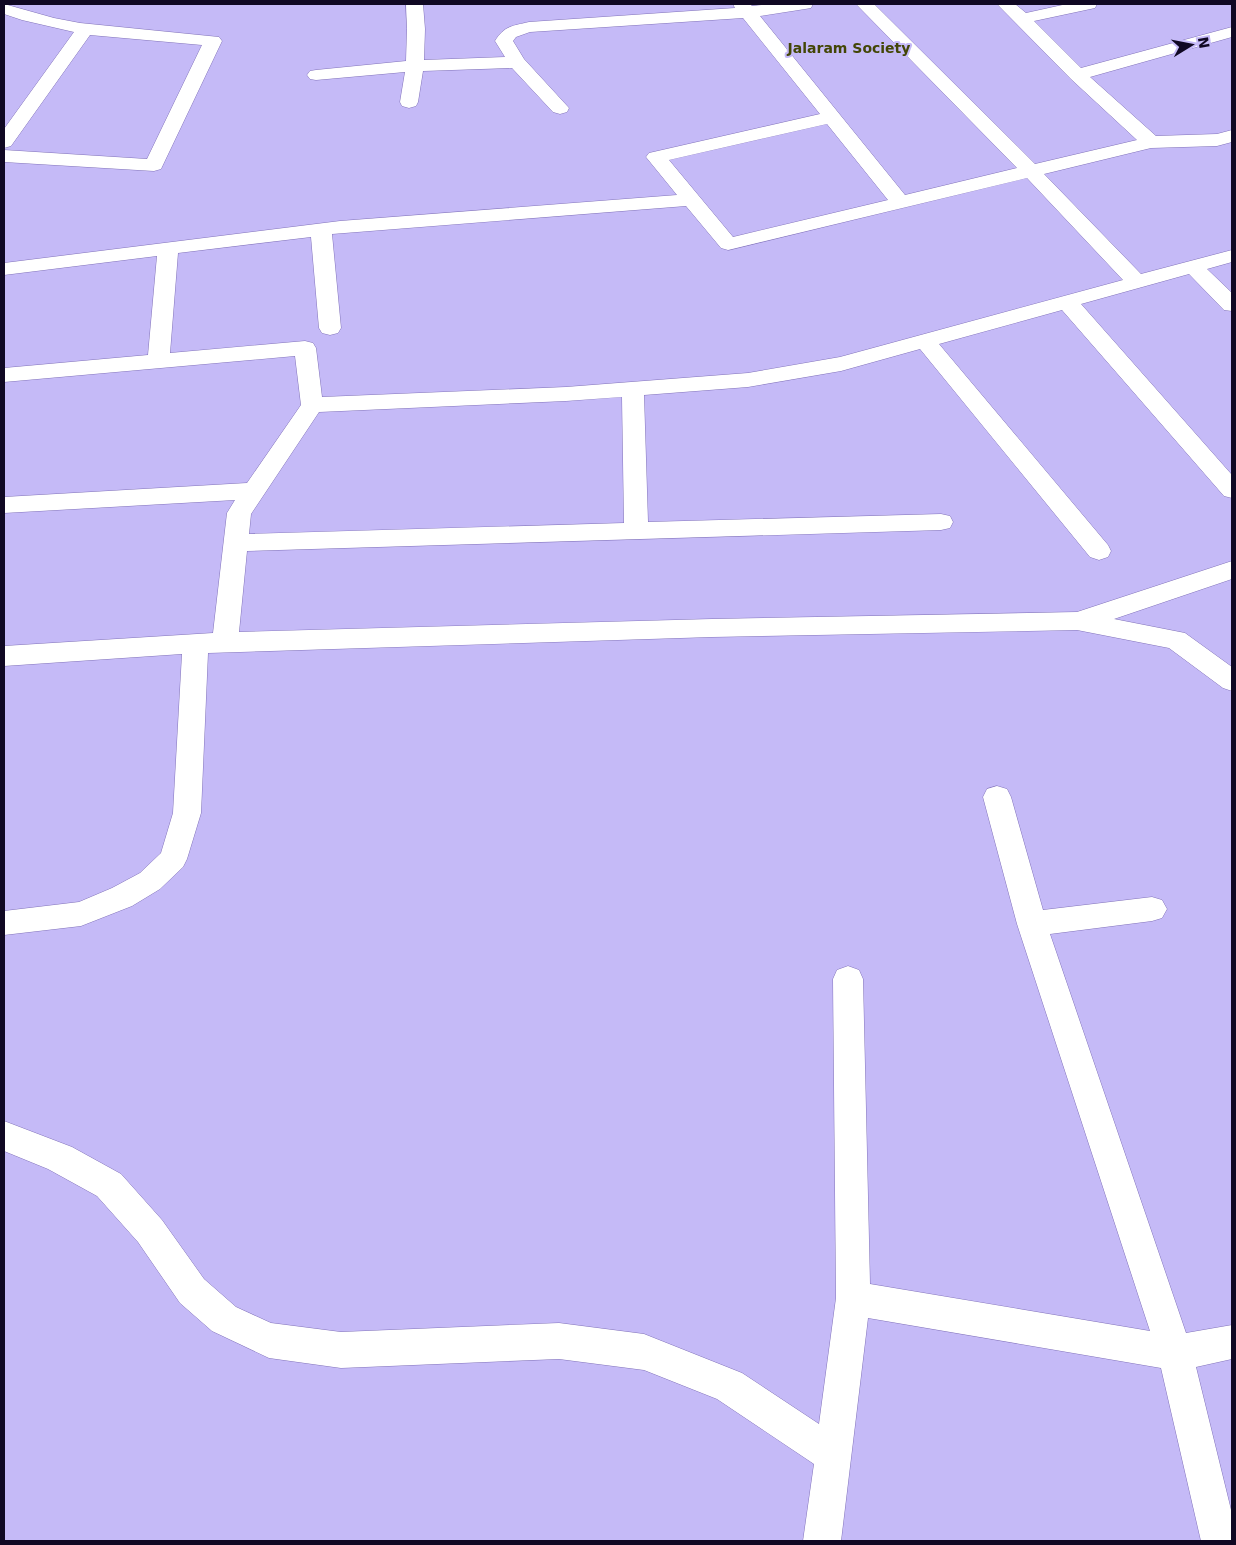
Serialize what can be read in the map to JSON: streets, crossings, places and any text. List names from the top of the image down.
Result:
{
  "districts": ["Jalaram Society"],
  "north": "right"
}
